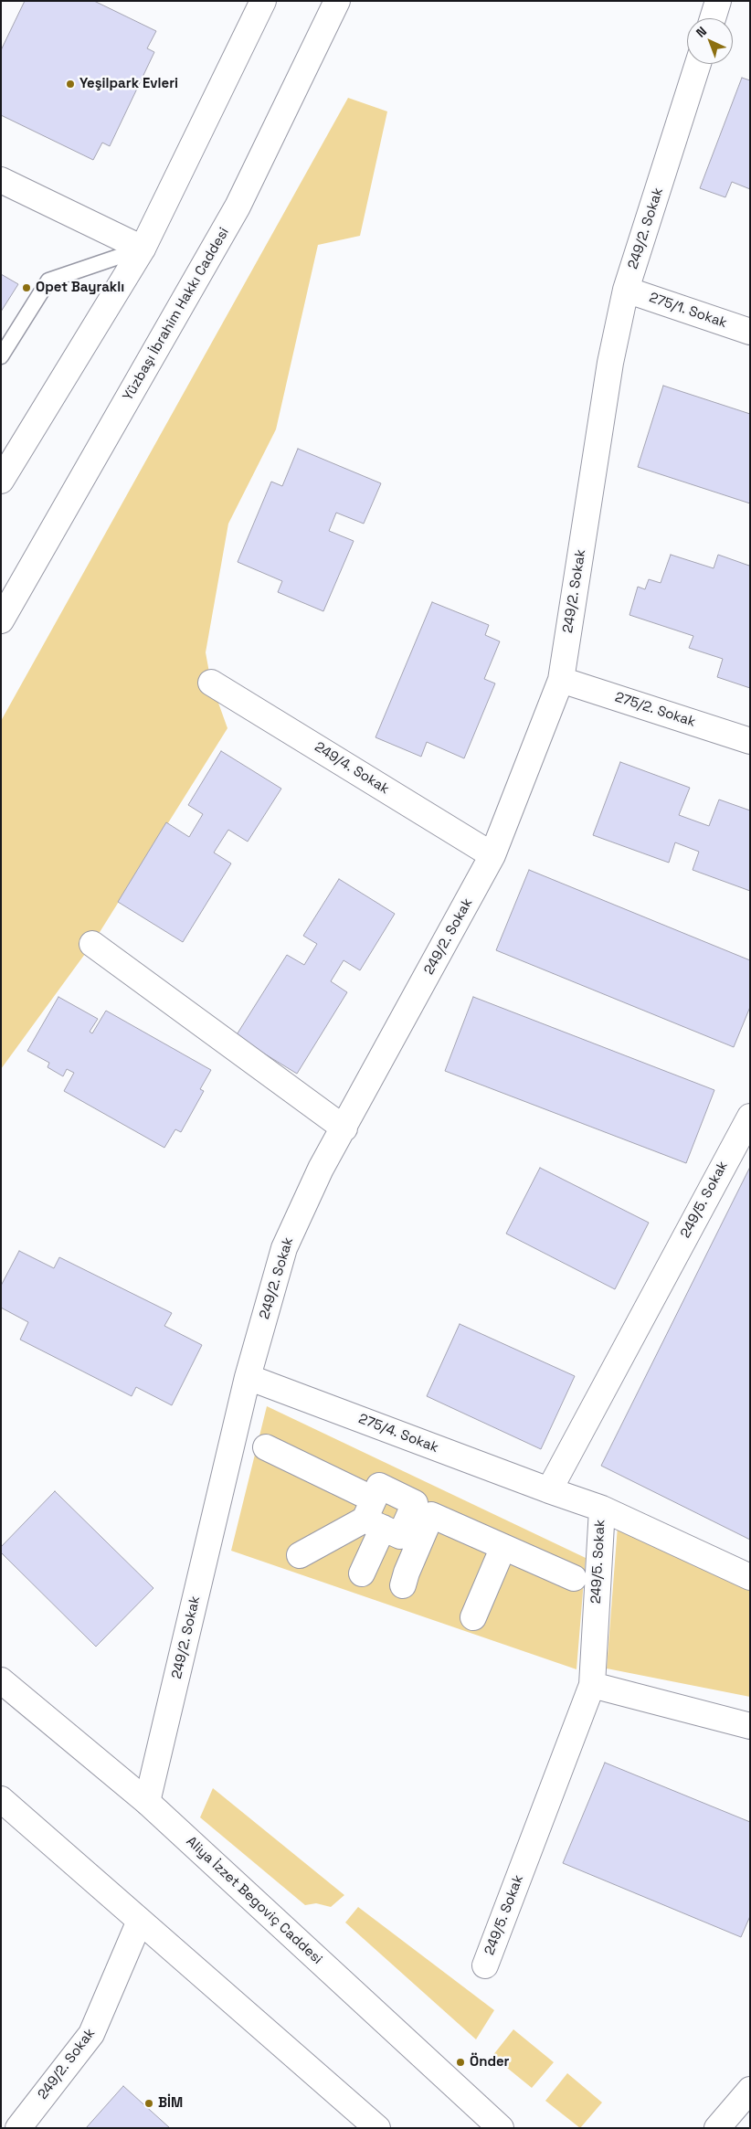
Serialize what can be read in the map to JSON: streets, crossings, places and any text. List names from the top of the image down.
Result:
{
  "streets": {
    "street": [
      "249/2. Sokak",
      "275/1. Sokak",
      "Yüzbaşı İbrahim Hakkı Caddesi",
      "275/2. Sokak",
      "249/4. Sokak",
      "249/5. Sokak",
      "275/4. Sokak",
      "Aliya İzzet Begoviç Caddesi"
    ]
  },
  "crossings": [
    ["249/2. Sokak", "275/1. Sokak"],
    ["249/2. Sokak", "275/2. Sokak"],
    ["249/2. Sokak", "249/4. Sokak"],
    ["249/2. Sokak", "275/4. Sokak"],
    ["249/2. Sokak", "Aliya İzzet Begoviç Caddesi"],
    ["249/5. Sokak", "275/4. Sokak"]
  ],
  "places": [
    "Yeşilpark Evleri",
    "Opet Bayraklı",
    "Önder",
    "BİM"
  ],
  "north": "top left"
}
